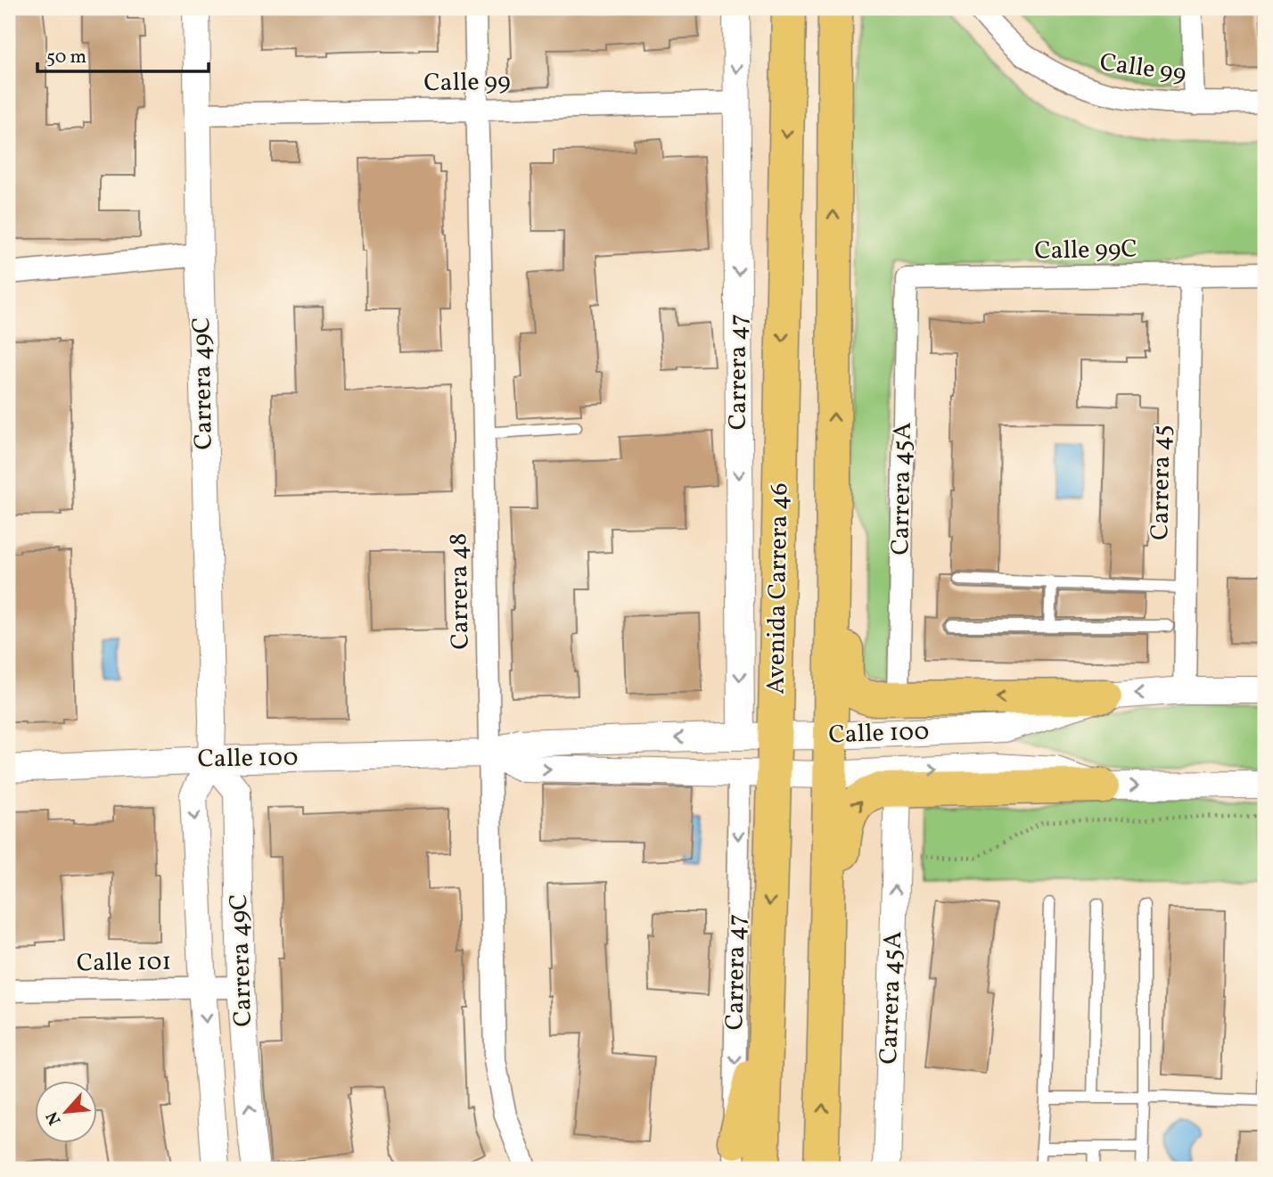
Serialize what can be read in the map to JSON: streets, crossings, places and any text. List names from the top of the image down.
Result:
{
  "streets": {
    "main road": ["Avenida Carrera 46"],
    "street": [
      "Calle 99",
      "Calle 99C",
      "Carrera 47",
      "Carrera 49C",
      "Carrera 45",
      "Carrera 45A",
      "Carrera 48",
      "Calle 100",
      "Calle 101"
    ]
  },
  "crossings": [
    ["Calle 99", "Carrera 47"],
    ["Calle 99", "Carrera 49C"],
    ["Calle 99", "Carrera 48"],
    ["Calle 99C", "Carrera 45"],
    ["Calle 99C", "Carrera 45A"],
    ["Carrera 47", "Calle 100"],
    ["Carrera 49C", "Calle 100"],
    ["Carrera 49C", "Calle 101"],
    ["Carrera 45", "Calle 100"],
    ["Avenida Carrera 46", "Calle 100"],
    ["Carrera 48", "Calle 100"]
  ],
  "one_way": ["Carrera 47", "Carrera 45A"],
  "scale_bar": "50 m",
  "north": "bottom left"
}
